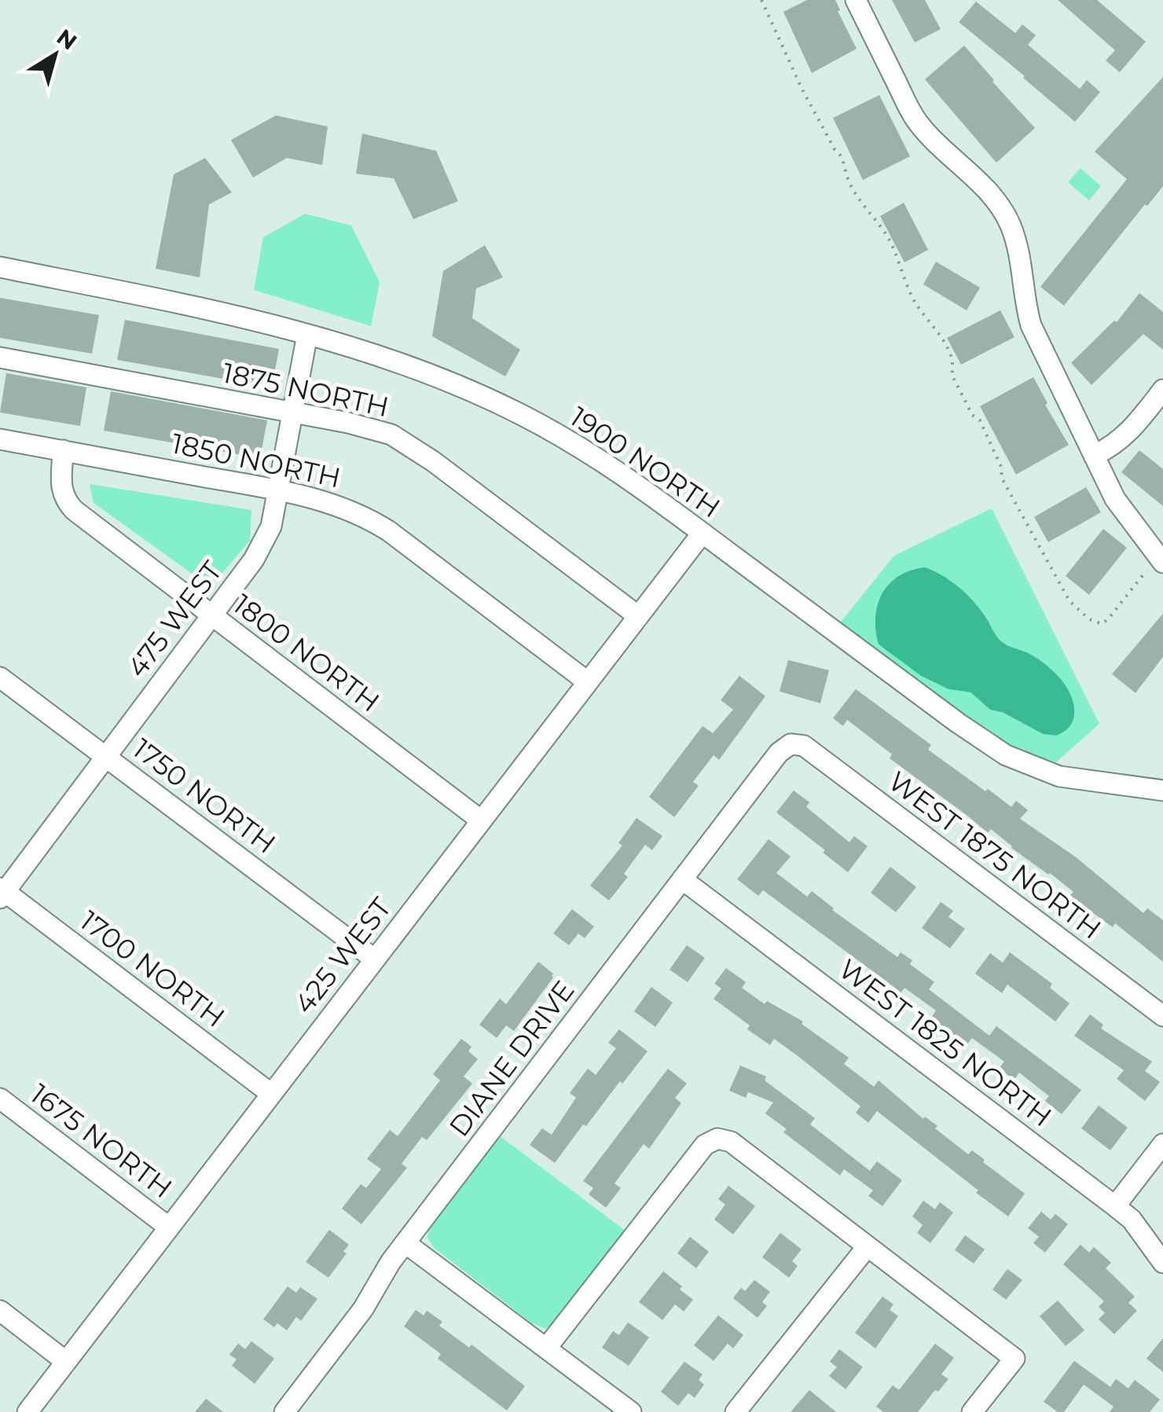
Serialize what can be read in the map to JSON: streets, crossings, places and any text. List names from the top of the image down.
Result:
{
  "streets": {
    "street": [
      "1875 NORTH",
      "1850 NORTH",
      "1900 NORTH",
      "475 WEST",
      "1800 NORTH",
      "1750 NORTH",
      "WEST 1875 NORTH",
      "425 WEST",
      "1700 NORTH",
      "WEST 1825 NORTH",
      "DIANE DRIVE",
      "1675 NORTH"
    ]
  },
  "crossings": [
    ["1875 NORTH", "475 WEST"],
    ["1875 NORTH", "425 WEST"],
    ["1850 NORTH", "475 WEST"],
    ["1850 NORTH", "1800 NORTH"],
    ["1850 NORTH", "425 WEST"],
    ["1900 NORTH", "475 WEST"],
    ["1900 NORTH", "425 WEST"],
    ["475 WEST", "1800 NORTH"],
    ["475 WEST", "1750 NORTH"],
    ["475 WEST", "1700 NORTH"],
    ["1800 NORTH", "425 WEST"],
    ["1750 NORTH", "425 WEST"],
    ["WEST 1875 NORTH", "DIANE DRIVE"],
    ["425 WEST", "1700 NORTH"],
    ["425 WEST", "1675 NORTH"],
    ["WEST 1825 NORTH", "DIANE DRIVE"]
  ],
  "north": "top right"
}
